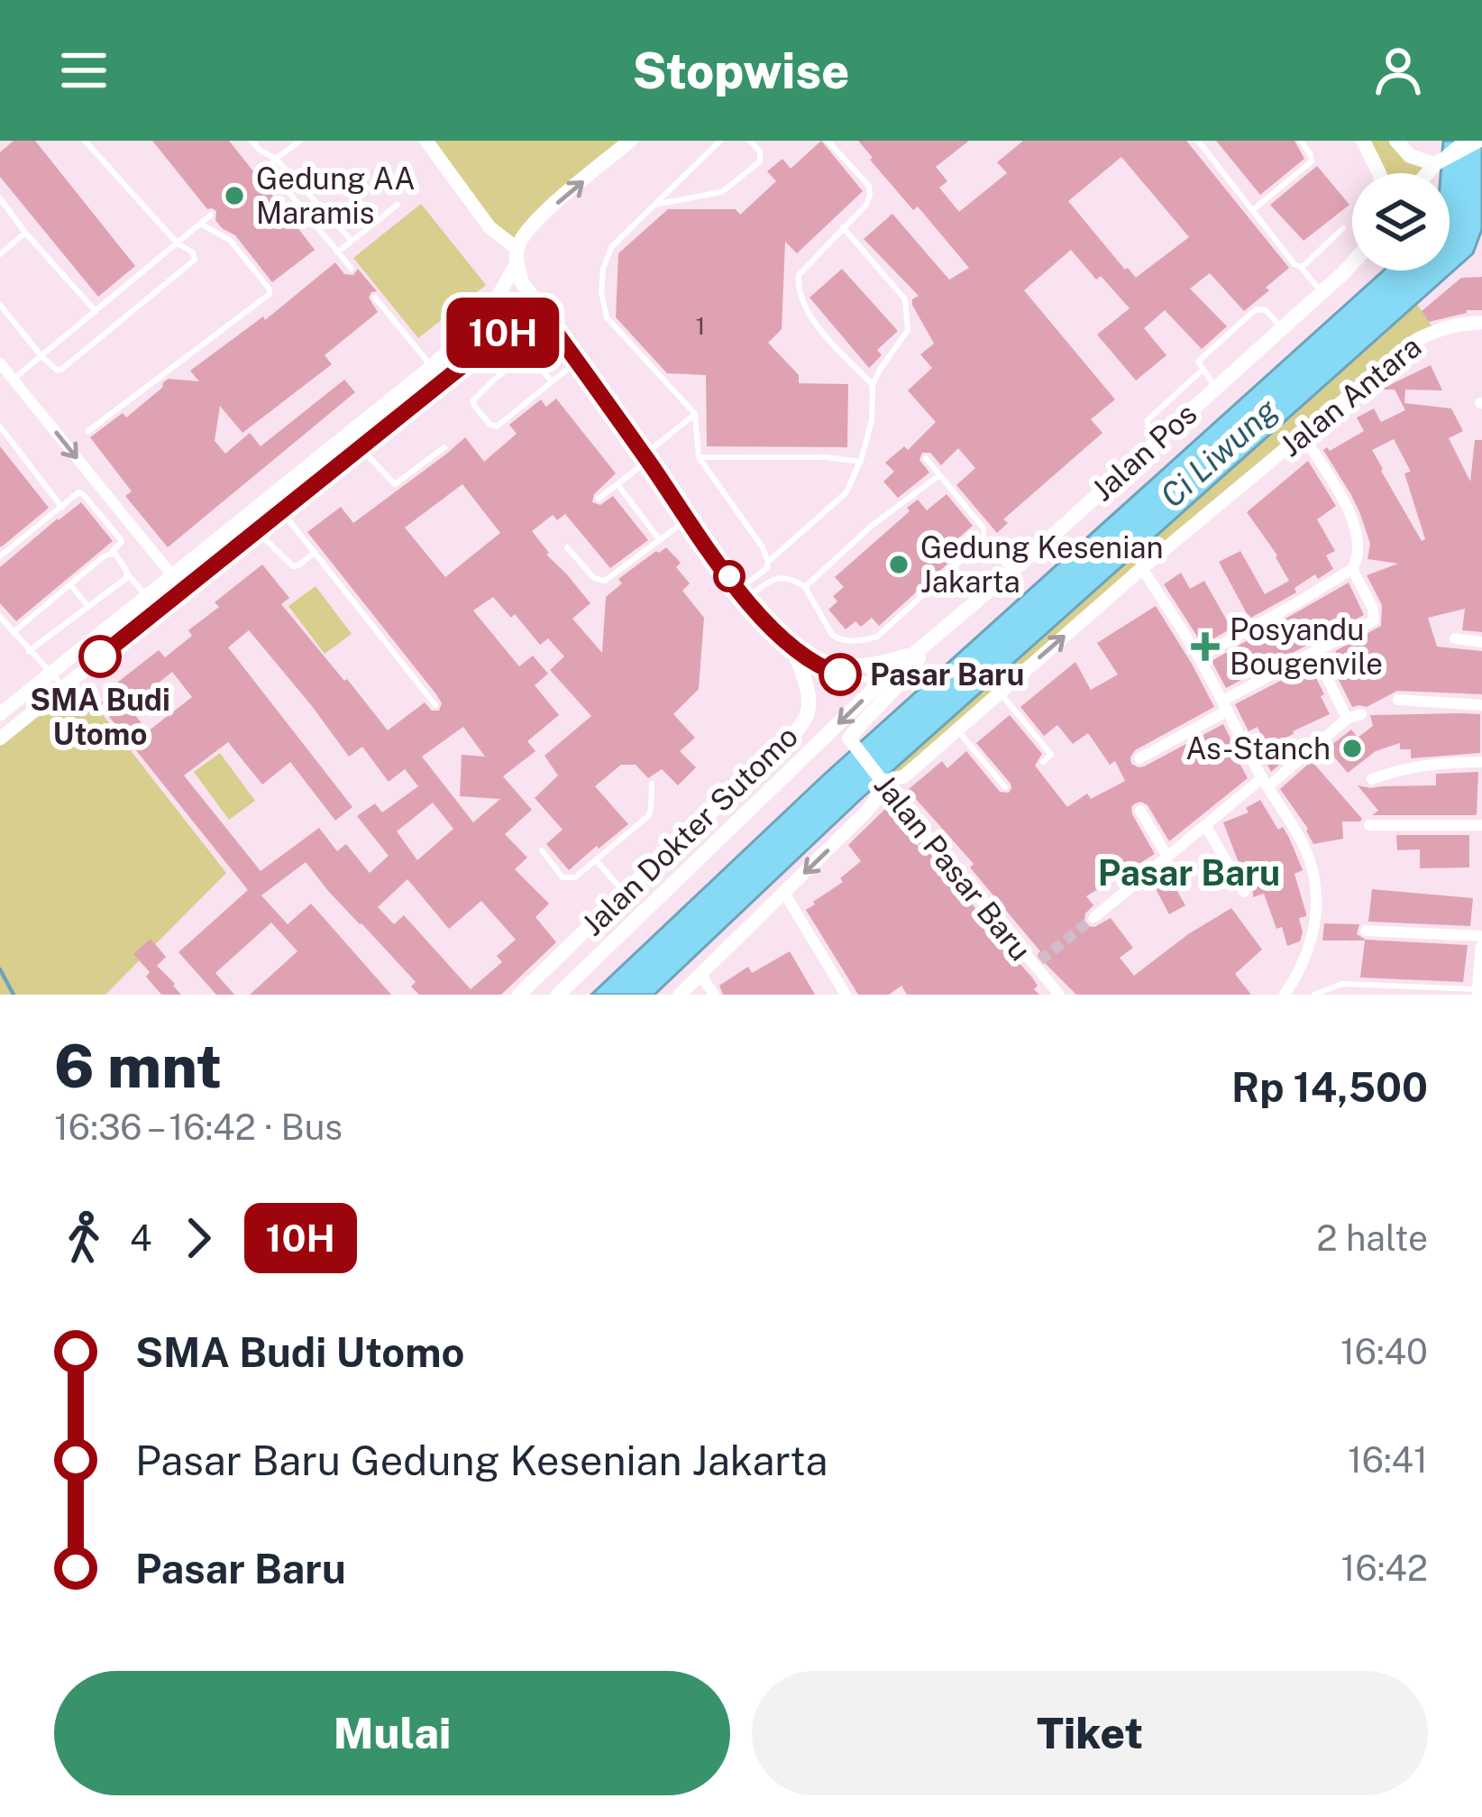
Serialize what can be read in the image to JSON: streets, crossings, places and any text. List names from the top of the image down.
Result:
{
  "streets": {
    "main road": ["Jalan Pos", "Jalan Dokter Sutomo"],
    "street": ["Jalan Antara", "Jalan Pasar Baru"]
  },
  "crossings": [
    ["Jalan Antara", "Jalan Pasar Baru"],
    ["Jalan Pos", "Jalan Dokter Sutomo"]
  ],
  "districts": ["Pasar Baru"],
  "water": ["Ci Liwung"],
  "places": {
    "other": [
      "Gedung AA Maramis",
      "Gedung Kesenian Jakarta",
      "SMA Budi Utomo",
      "Pasar Baru",
      "As-Stanch"
    ],
    "health": ["Posyandu Bougenvile"]
  },
  "lines": ["bus line 10H"],
  "house_numbers": ["1"],
  "page": {
    "header": "Stopwise",
    "on_map": "10H",
    "heading": ["6 mnt", "16:36 – 16:42 · Bus", "Rp 14,500"],
    "legs": ["4", "10H", "2 halte"],
    "list": [
      {
        "name": "SMA Budi Utomo",
        "value": "16:40"
      },
      {
        "name": "Pasar Baru Gedung Kesenian Jakarta",
        "value": "16:41"
      },
      {
        "name": "Pasar Baru",
        "value": "16:42"
      }
    ],
    "buttons": ["Mulai", "Tiket"]
  }
}
